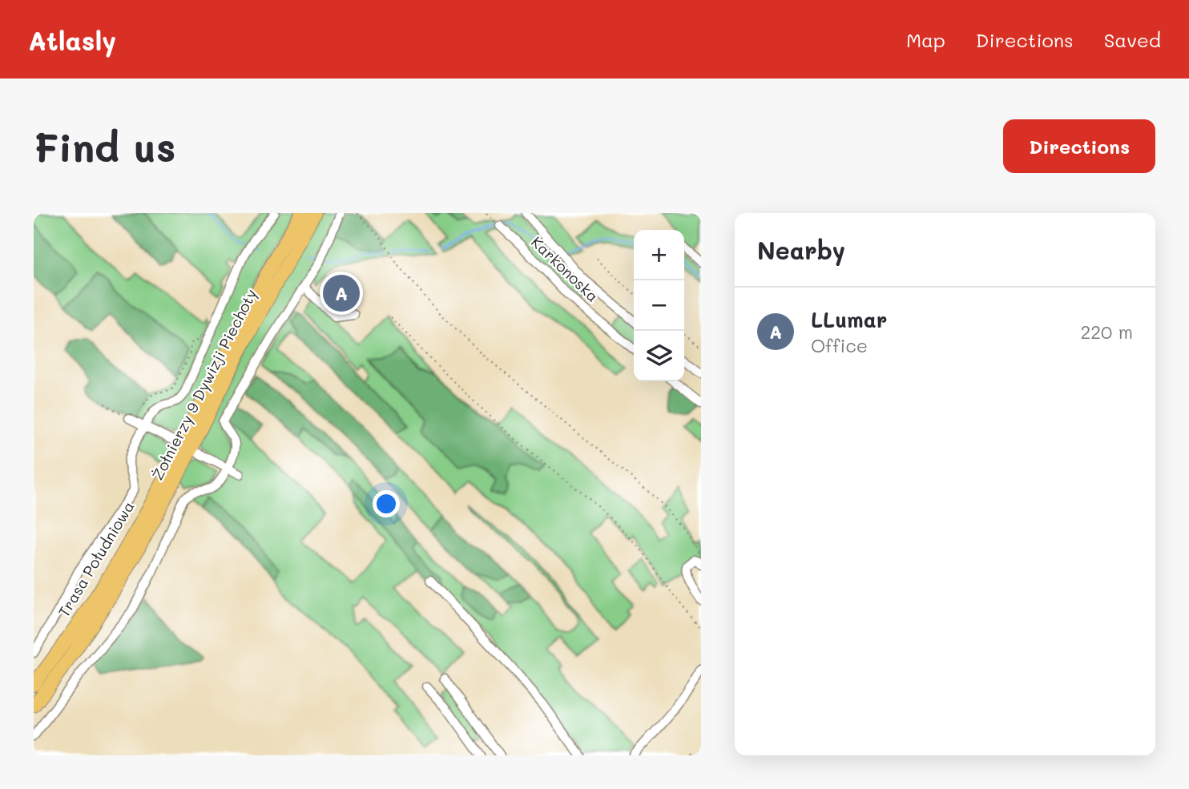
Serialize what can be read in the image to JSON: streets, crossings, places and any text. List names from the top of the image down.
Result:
{
  "streets": {
    "highway": ["Żołnierzy 9 Dywizji Piechoty", "Trasa Południowa"],
    "street": ["Karkonoska"]
  },
  "crossings": [
    ["Żołnierzy 9 Dywizji Piechoty", "Trasa Południowa"]
  ],
  "page": {
    "header": "Atlasly",
    "nav": ["Map", "Directions", "Saved"],
    "buttons": "Directions",
    "title": "Find us",
    "heading": "Nearby",
    "map_buttons": ["+", "−"],
    "pins": "A",
    "list": [
      {
        "mark": "A",
        "name": "LLumar",
        "note": "Office",
        "value": "220 m"
      }
    ]
  }
}
